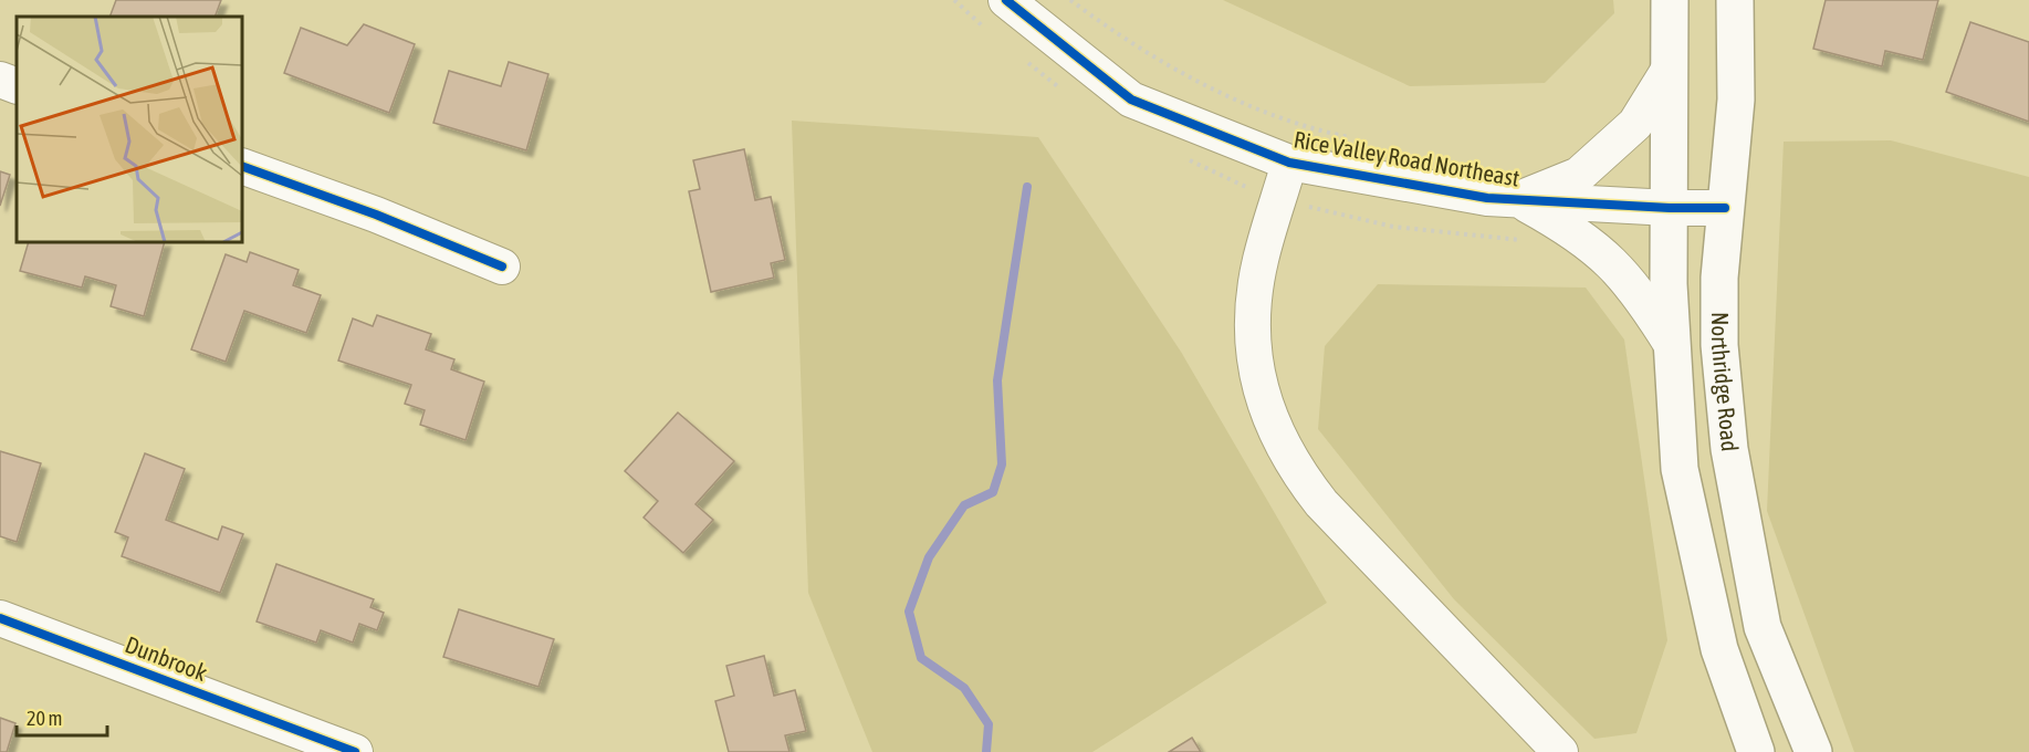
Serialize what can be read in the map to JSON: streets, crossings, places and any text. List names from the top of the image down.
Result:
{
  "streets": {
    "main road": ["Northridge Road"],
    "street": ["Rice Valley Road Northeast", "Dunbrook"]
  },
  "crossings": [
    ["Rice Valley Road Northeast", "Northridge Road"]
  ],
  "scale_bar": "20 m"
}
